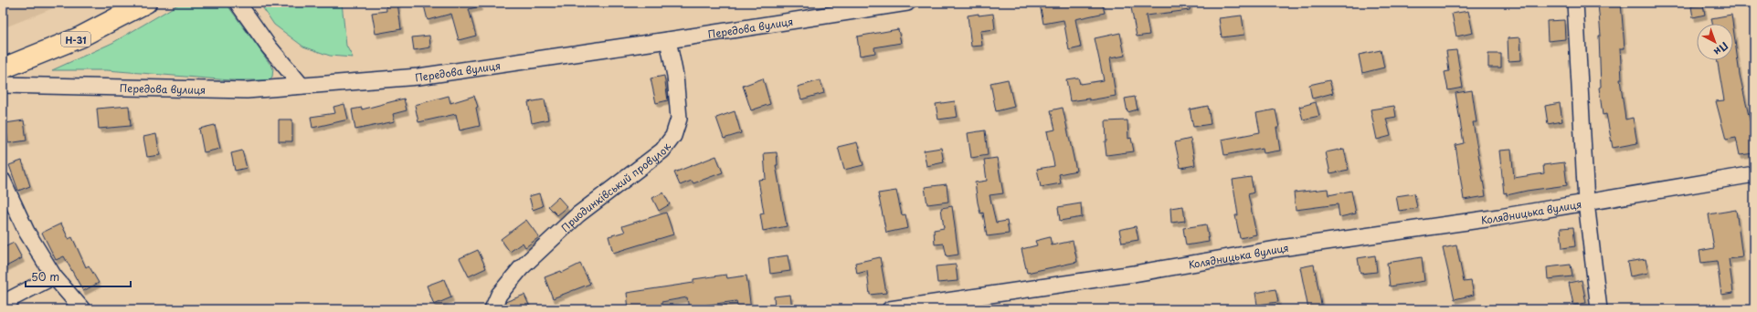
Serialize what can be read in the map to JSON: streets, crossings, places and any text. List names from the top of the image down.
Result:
{
  "streets": {
    "main road": ["Н-31"],
    "street": ["Передова вулиця", "Приодинківський провулок", "Колядницька вулиця"]
  },
  "crossings": [
    ["Передова вулиця", "Приодинківський провулок"]
  ],
  "scale_bar": "50 m",
  "north": "bottom right"
}
